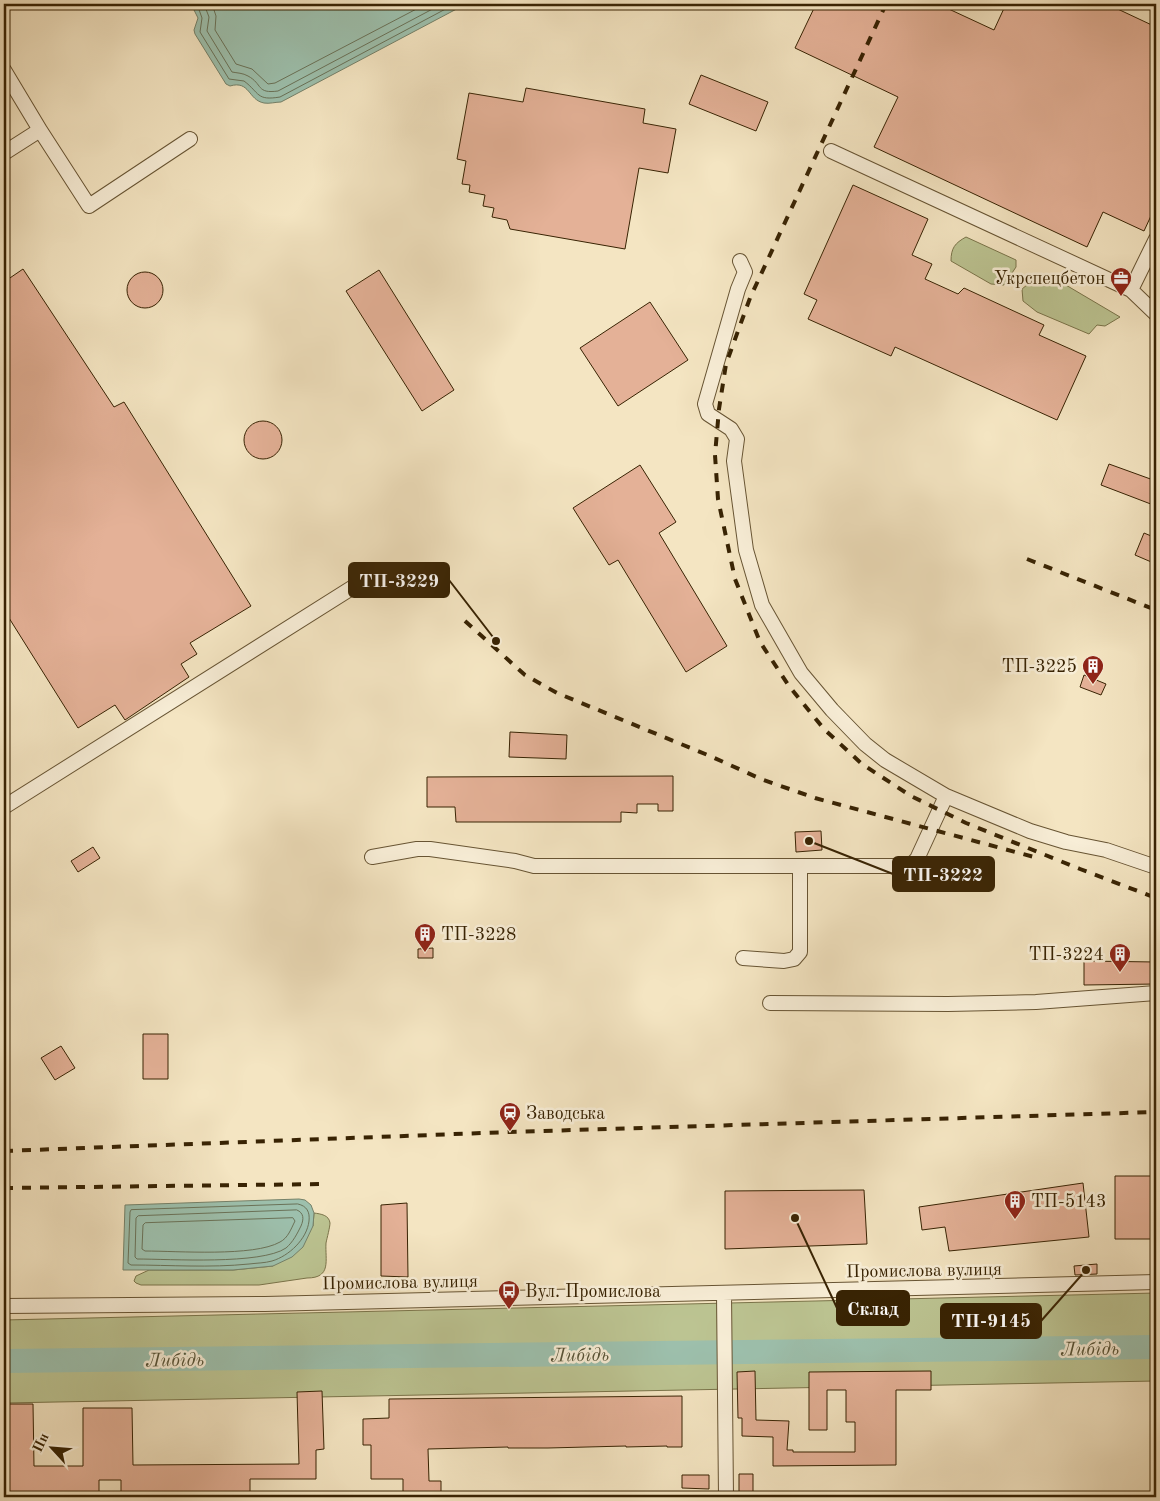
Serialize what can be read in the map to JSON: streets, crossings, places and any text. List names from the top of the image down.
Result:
{
  "streets": {
    "street": ["Промислова вулиця"]
  },
  "water": ["Либідь"],
  "places": {
    "office": ["Укрспецбетон"],
    "other": [
      "ТП-3229",
      "ТП-3222",
      "Склад",
      "ТП-9145"
    ],
    "building": [
      "ТП-3225",
      "ТП-3228",
      "ТП-3224",
      "ТП-5143"
    ],
    "station": ["Заводська"],
    "bus stop": ["Вул. Промислова"]
  },
  "north": "top left"
}
